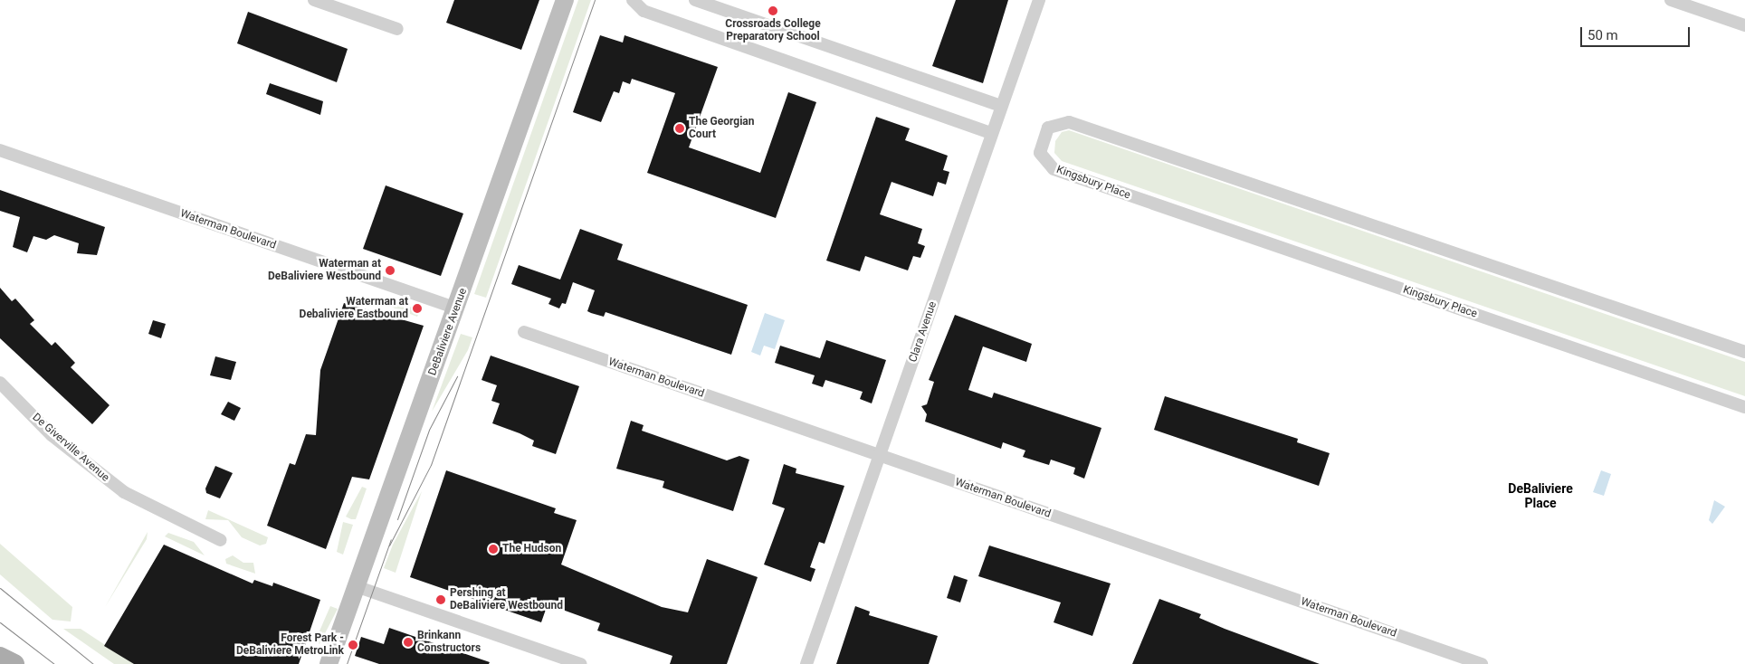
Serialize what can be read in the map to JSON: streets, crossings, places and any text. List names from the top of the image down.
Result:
{
  "streets": {
    "main road": ["DeBaliviere Avenue"],
    "street": [
      "Kingsbury Place",
      "Waterman Boulevard",
      "Clara Avenue",
      "De Giverville Avenue"
    ]
  },
  "crossings": [
    ["Waterman Boulevard", "DeBaliviere Avenue"],
    ["Waterman Boulevard", "Clara Avenue"]
  ],
  "districts": ["DeBaliviere Place"],
  "places": [
    "Crossroads College Preparatory School",
    "The Georgian Court",
    "Waterman at DeBaliviere Westbound",
    "Waterman at Debaliviere Eastbound",
    "The Hudson",
    "Pershing at DeBaliviere Westbound",
    "Brinkann Constructors",
    "Forest Park - DeBaliviere MetroLink"
  ],
  "scale_bar": "50 m"
}
